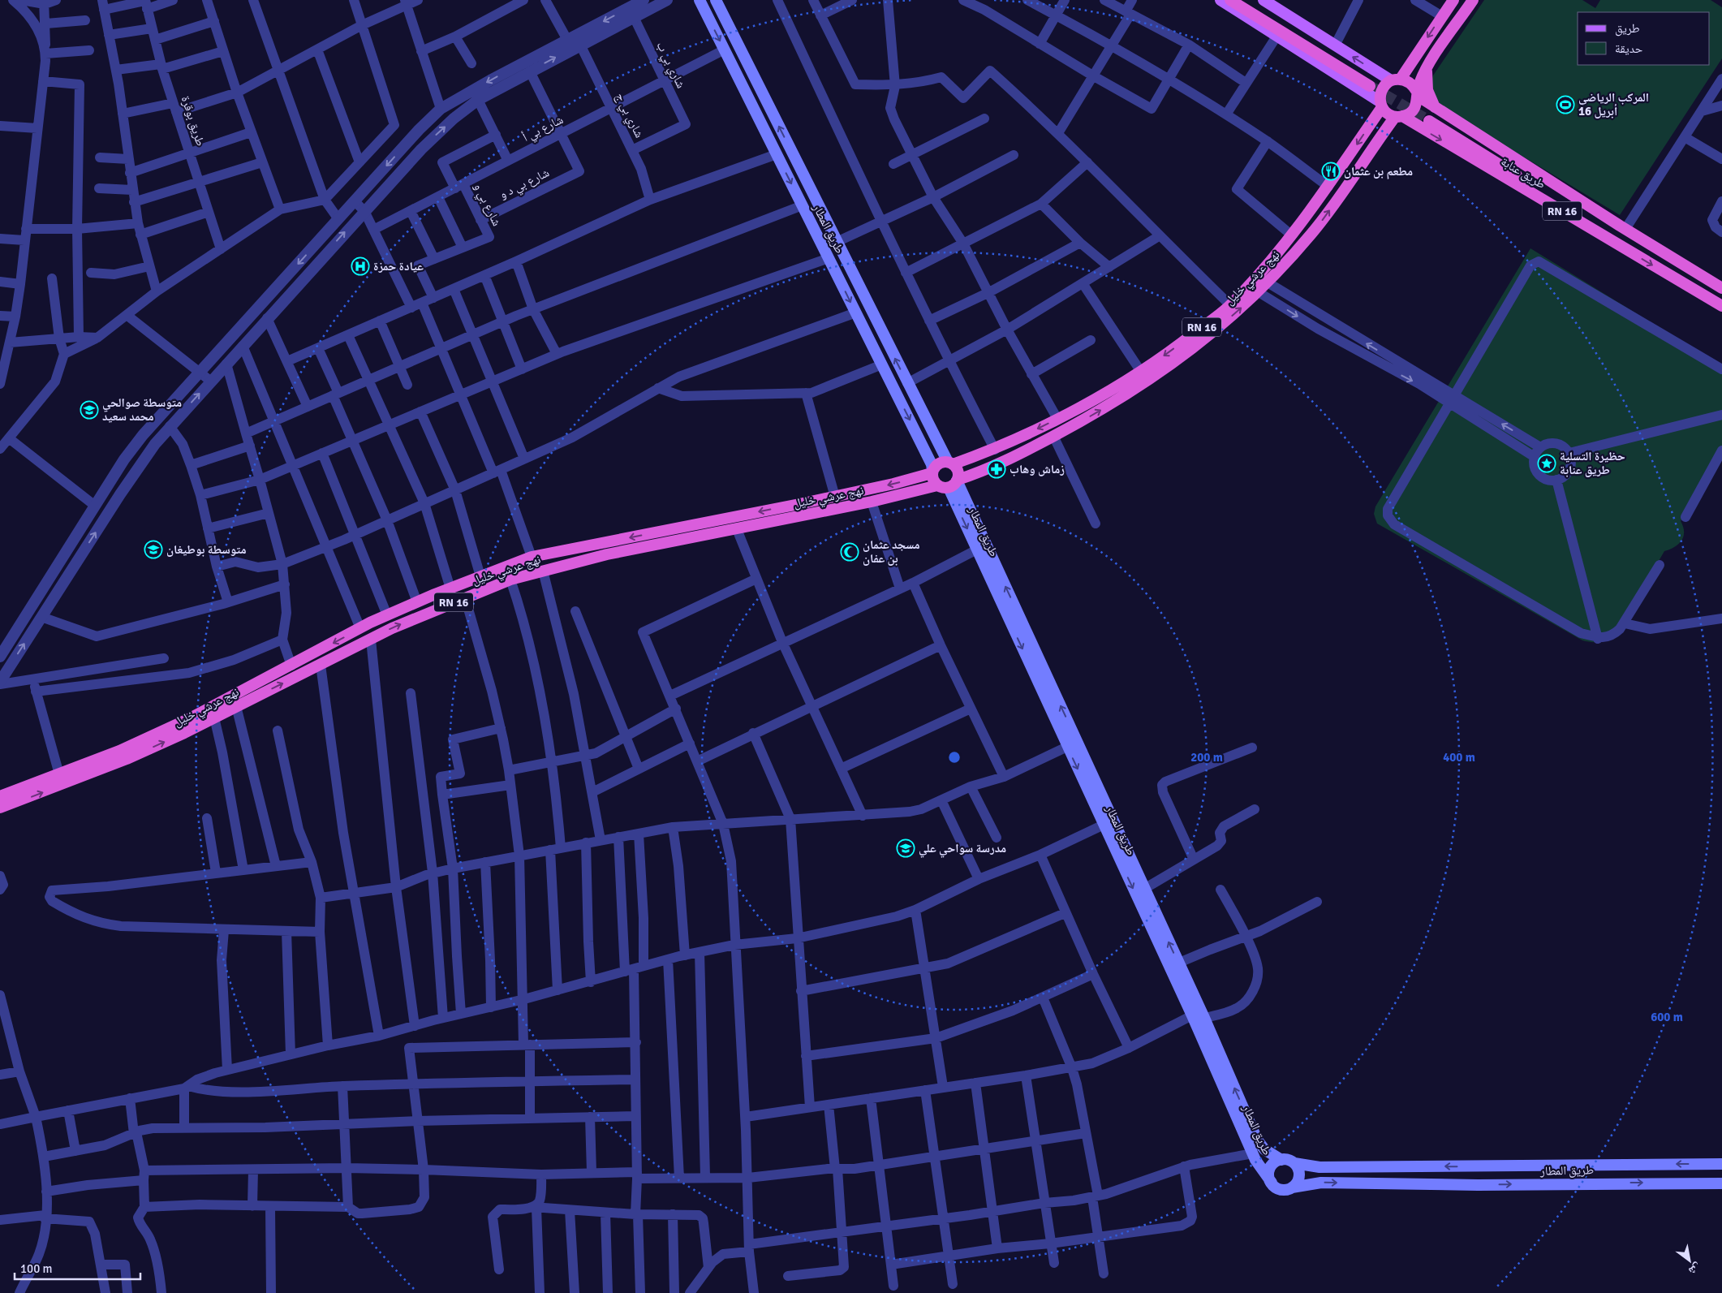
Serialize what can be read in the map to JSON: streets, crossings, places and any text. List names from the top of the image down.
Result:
{
  "streets": {
    "highway": ["طريق عنابة", "RN 16", "نهج عرشي خليل"],
    "main road": ["طريق المطار"],
    "street": [
      "شاري بي ب",
      "شاري بي ج",
      "طريق بوقرة",
      "شارع بي أ",
      "شارع بي د و",
      "شارع بي و"
    ]
  },
  "crossings": [
    ["شاري بي ب", "شاري بي ج"],
    ["شاري بي ب", "شارع بي أ"],
    ["شاري بي ج", "شارع بي أ"],
    ["شارع بي أ", "شارع بي د و"],
    ["شارع بي أ", "شارع بي و"],
    ["شارع بي أ", "طريق المطار"],
    ["طريق عنابة", "نهج عرشي خليل"],
    ["شارع بي د و", "شارع بي و"],
    ["طريق المطار", "نهج عرشي خليل"]
  ],
  "places": {
    "sports": ["المركب الرياضي 16 أبريل"],
    "restaurant": ["مطعم بن عثمان"],
    "hospital": ["عيادة حمزة"],
    "school or university": ["متوسطة صوالحي محمد سعيد", "متوسطة بوطيغان", "مدرسة سواحي علي"],
    "place": ["حظيرة التسلية طريق عنابة"],
    "pharmacy": ["زماش وهاب"],
    "mosque": ["مسجد عثمان بن عفان"]
  },
  "legend": ["طريق", "حديقة"],
  "scale_bar": "100 m",
  "north": "bottom right",
  "rings": ["200 m", "400 m", "600 m"]
}
